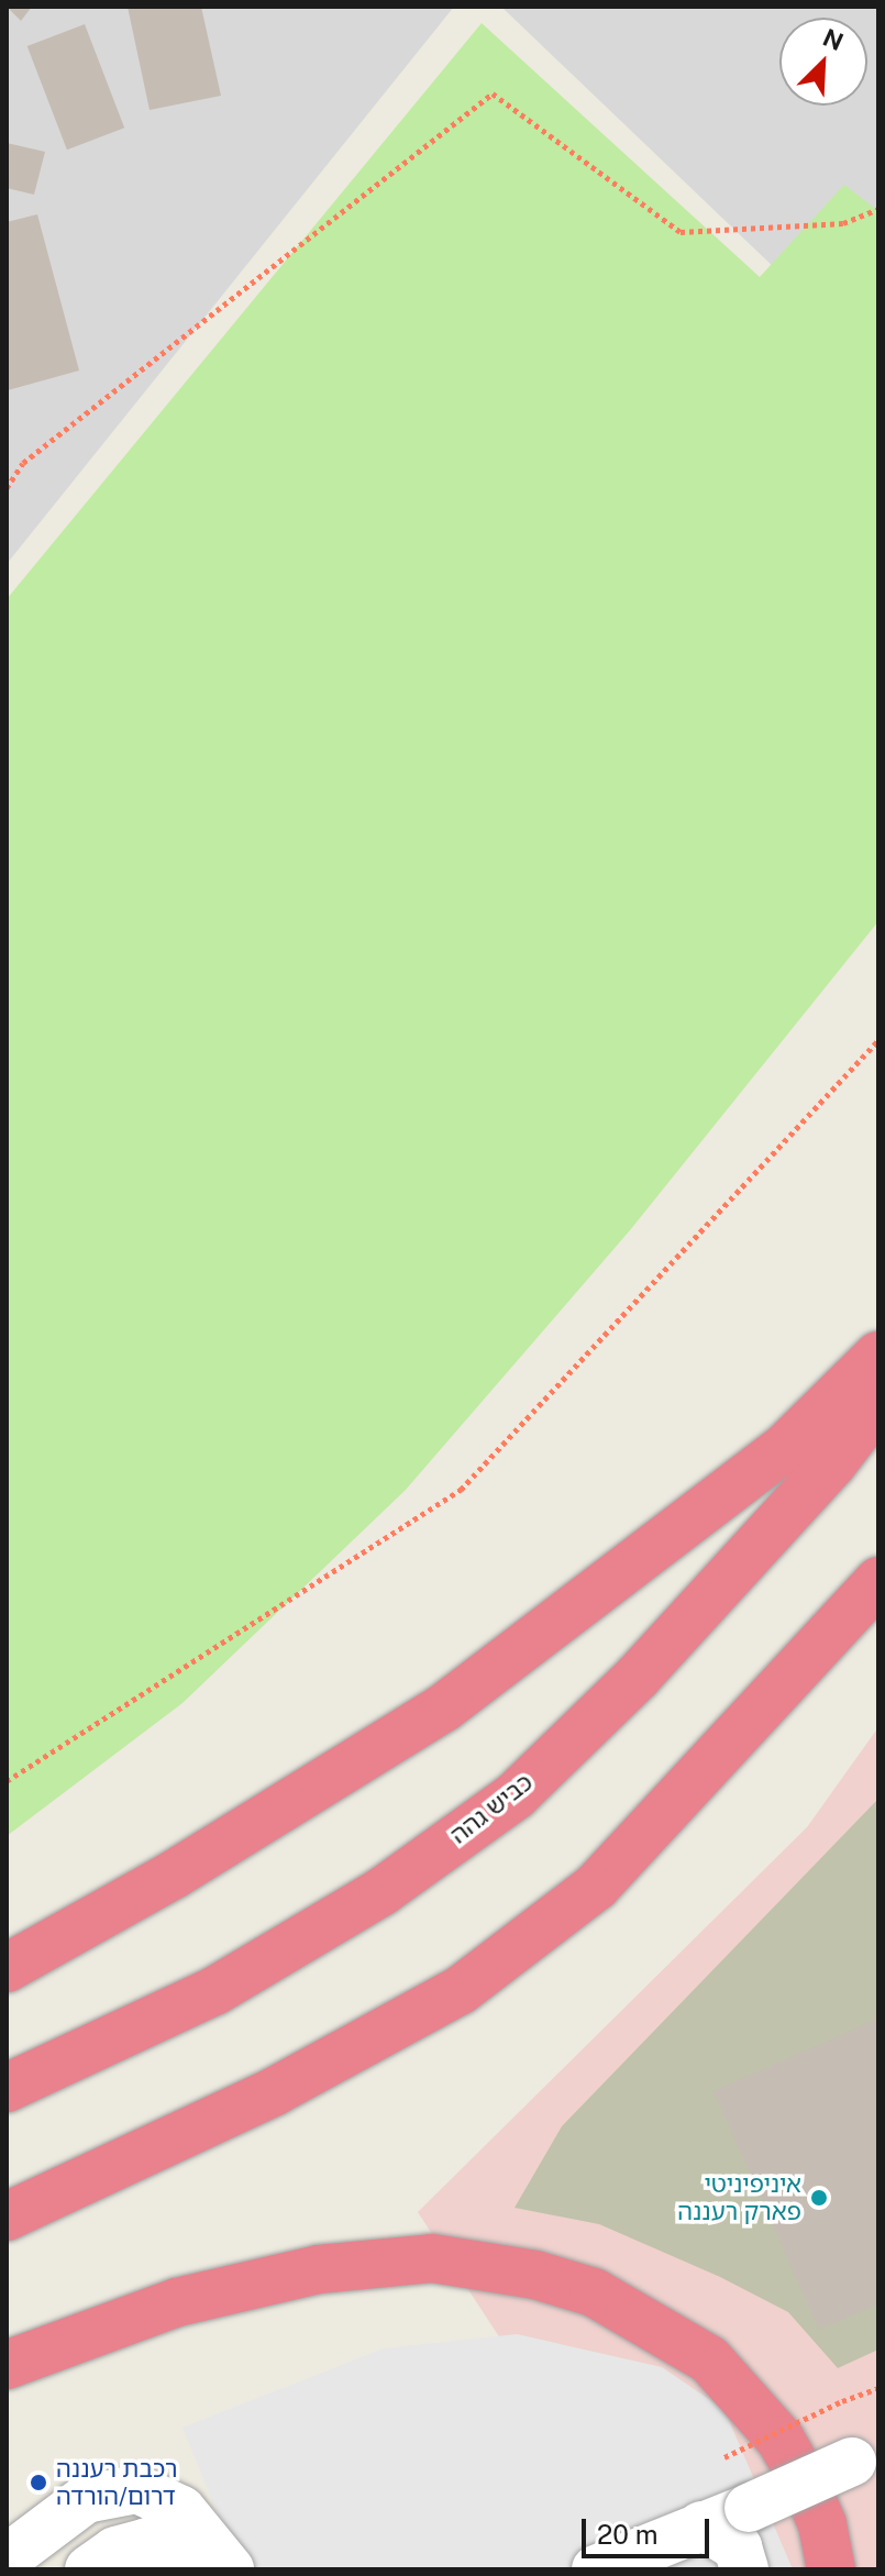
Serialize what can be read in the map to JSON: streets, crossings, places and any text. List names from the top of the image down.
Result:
{
  "streets": {
    "highway": ["כביש גהה"]
  },
  "places": ["איניפיניטי פארק רעננה", "רכבת רעננה דרום/הורדה"],
  "scale_bar": "20 m",
  "north": "top right"
}
